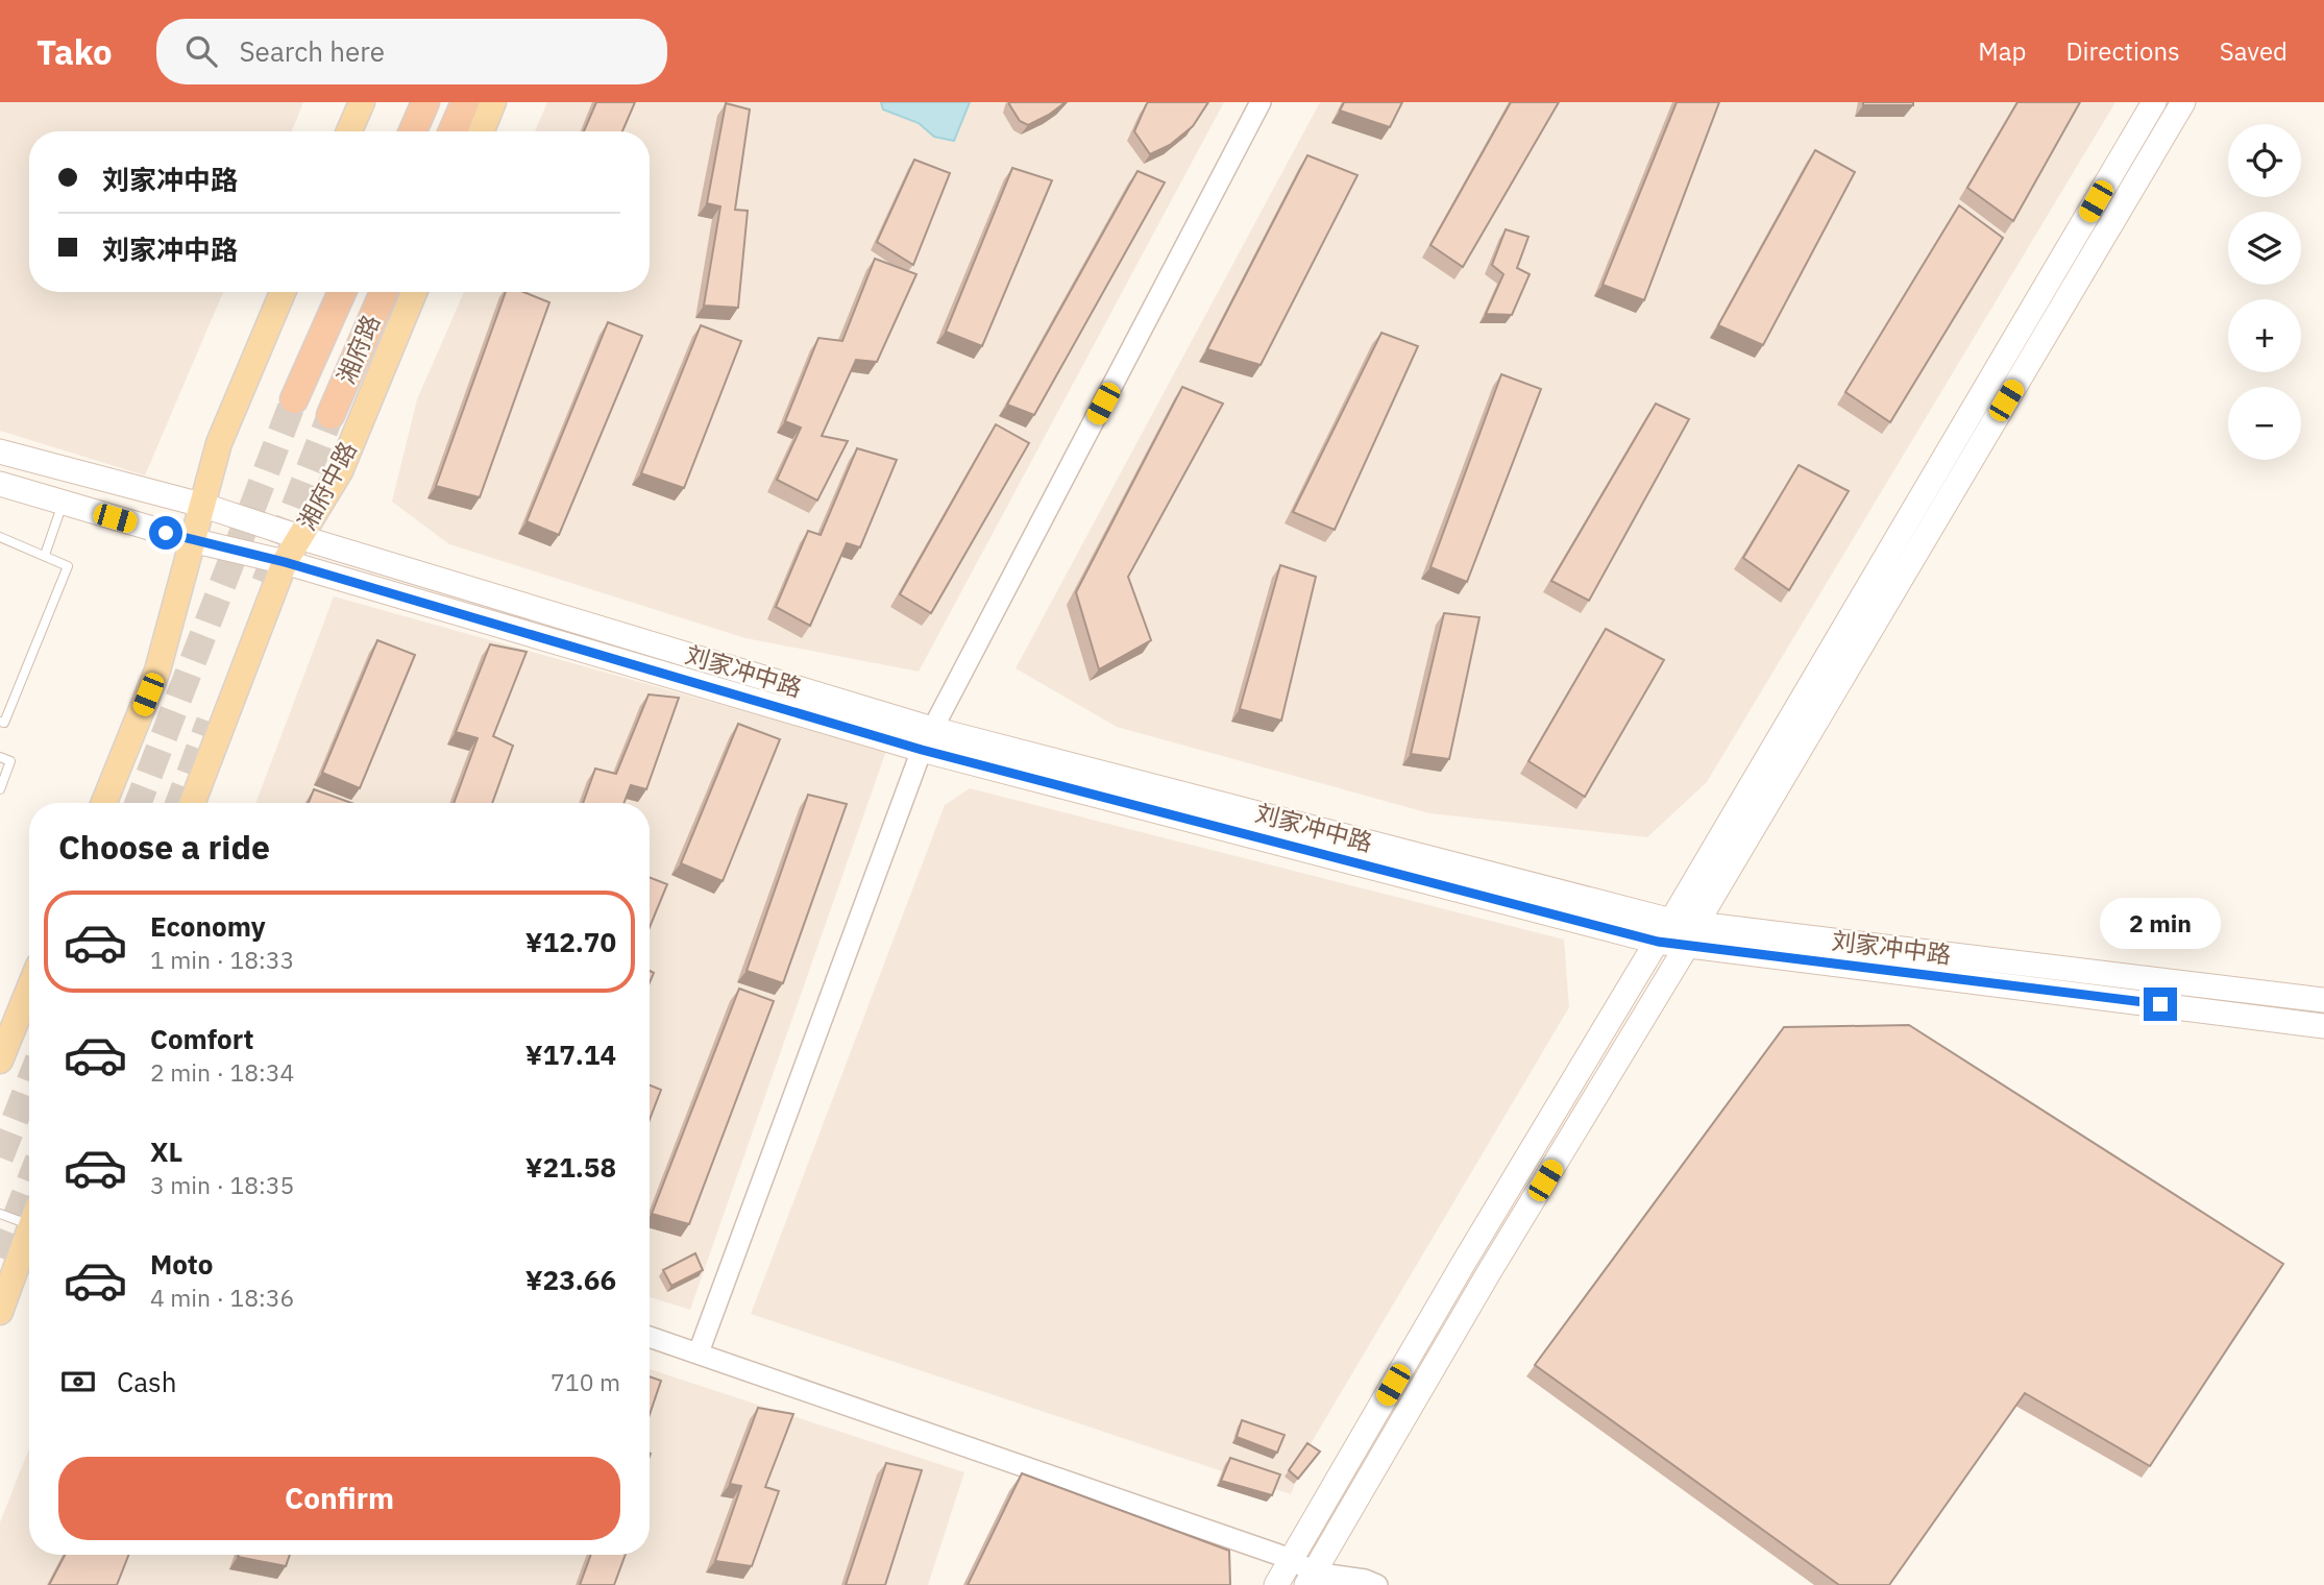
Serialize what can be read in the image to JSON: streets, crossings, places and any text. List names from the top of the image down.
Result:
{
  "streets": {
    "highway": ["湘府路"],
    "main road": ["湘府中路", "刘家冲中路"]
  },
  "crossings": [
    ["湘府中路", "刘家冲中路"]
  ],
  "page": {
    "header": "Tako",
    "search": "Search here",
    "nav": ["Map", "Directions", "Saved"],
    "map_buttons": ["+", "−"],
    "banner": ["刘家冲中路", "刘家冲中路"],
    "heading": "Choose a ride",
    "list": [
      {
        "name": "Economy",
        "note": "1 min · 18:33",
        "value": "¥12.70"
      },
      {
        "name": "Comfort",
        "note": "2 min · 18:34",
        "value": "¥17.14"
      },
      {
        "name": "XL",
        "note": "3 min · 18:35",
        "value": "¥21.58"
      },
      {
        "name": "Moto",
        "note": "4 min · 18:36",
        "value": "¥23.66"
      }
    ],
    "bubble": "2 min",
    "pay": ["Cash", "710 m"],
    "buttons": "Confirm"
  }
}
